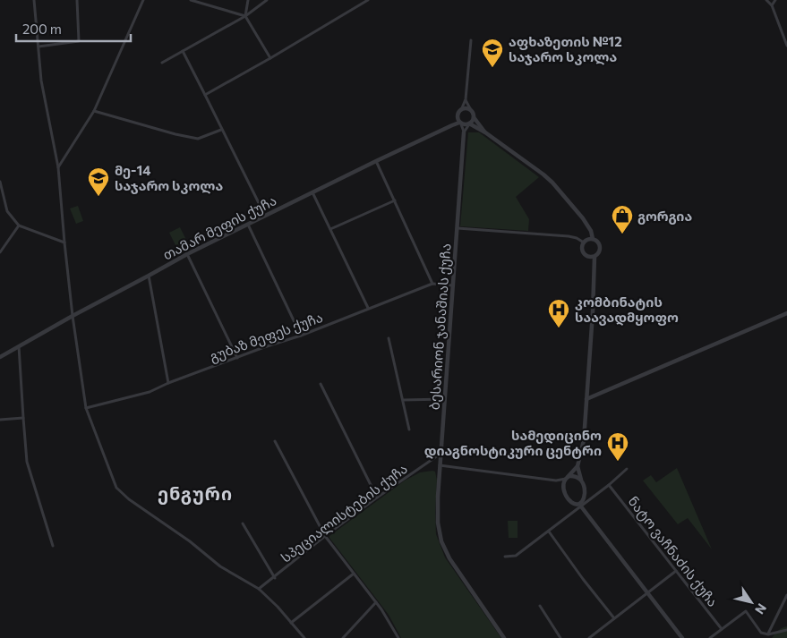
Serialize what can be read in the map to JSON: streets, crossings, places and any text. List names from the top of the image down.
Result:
{
  "streets": {
    "street": [
      "თამარ მეფის ქუჩა",
      "ბესარიონ ჯანაშიას ქუჩა",
      "გუბაზ მეფეს ქუჩა",
      "სპეციალისტების ქუჩა",
      "ნატო ვაჩნაძის ქუჩა"
    ]
  },
  "crossings": [
    ["ბესარიონ ჯანაშიას ქუჩა", "გუბაზ მეფეს ქუჩა"],
    ["ბესარიონ ჯანაშიას ქუჩა", "სპეციალისტების ქუჩა"]
  ],
  "districts": ["ენგური"],
  "places": {
    "school or university": ["აფხაზეთის №12 საჯარო სკოლა", "მე-14 საჯარო სკოლა"],
    "shop": ["გორგია"],
    "hospital": ["კომბინატის საავადმყოფო", "სამედიცინო დიაგნოსტიკური ცენტრი"]
  },
  "scale_bar": "200 m",
  "north": "bottom right"
}
